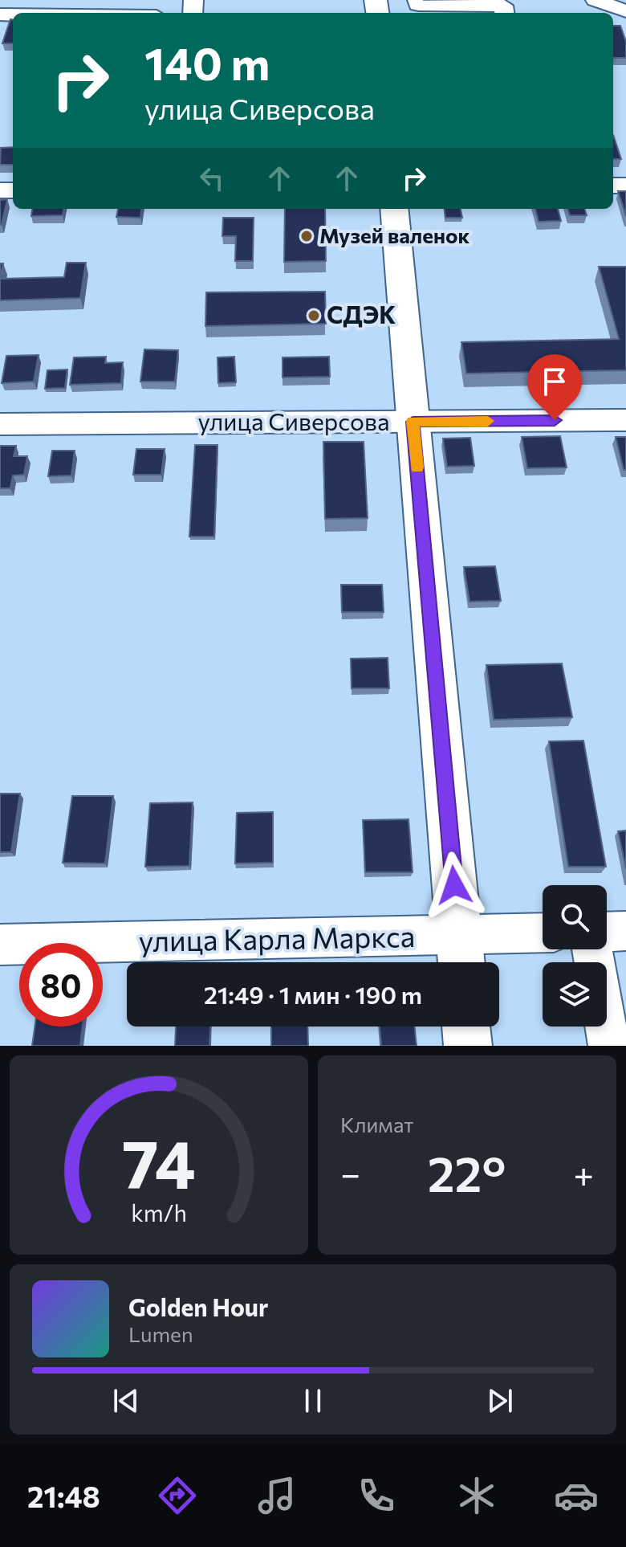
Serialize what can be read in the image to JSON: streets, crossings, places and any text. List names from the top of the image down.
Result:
{
  "streets": {
    "street": ["улица Сиверсова", "улица Карла Маркса"]
  },
  "places": ["Музей валенок", "СДЭК"],
  "page": {
    "turn": ["140 m", "улица Сиверсова"],
    "limit": "80",
    "trip": "21:49 · 1 мин · 190 m",
    "tile": "Климат",
    "heat": ["−", "22°", "+"],
    "song": ["Golden Hour", "Lumen"],
    "tabs": "21:48",
    "gauge": ["74", "km/h"]
  }
}
